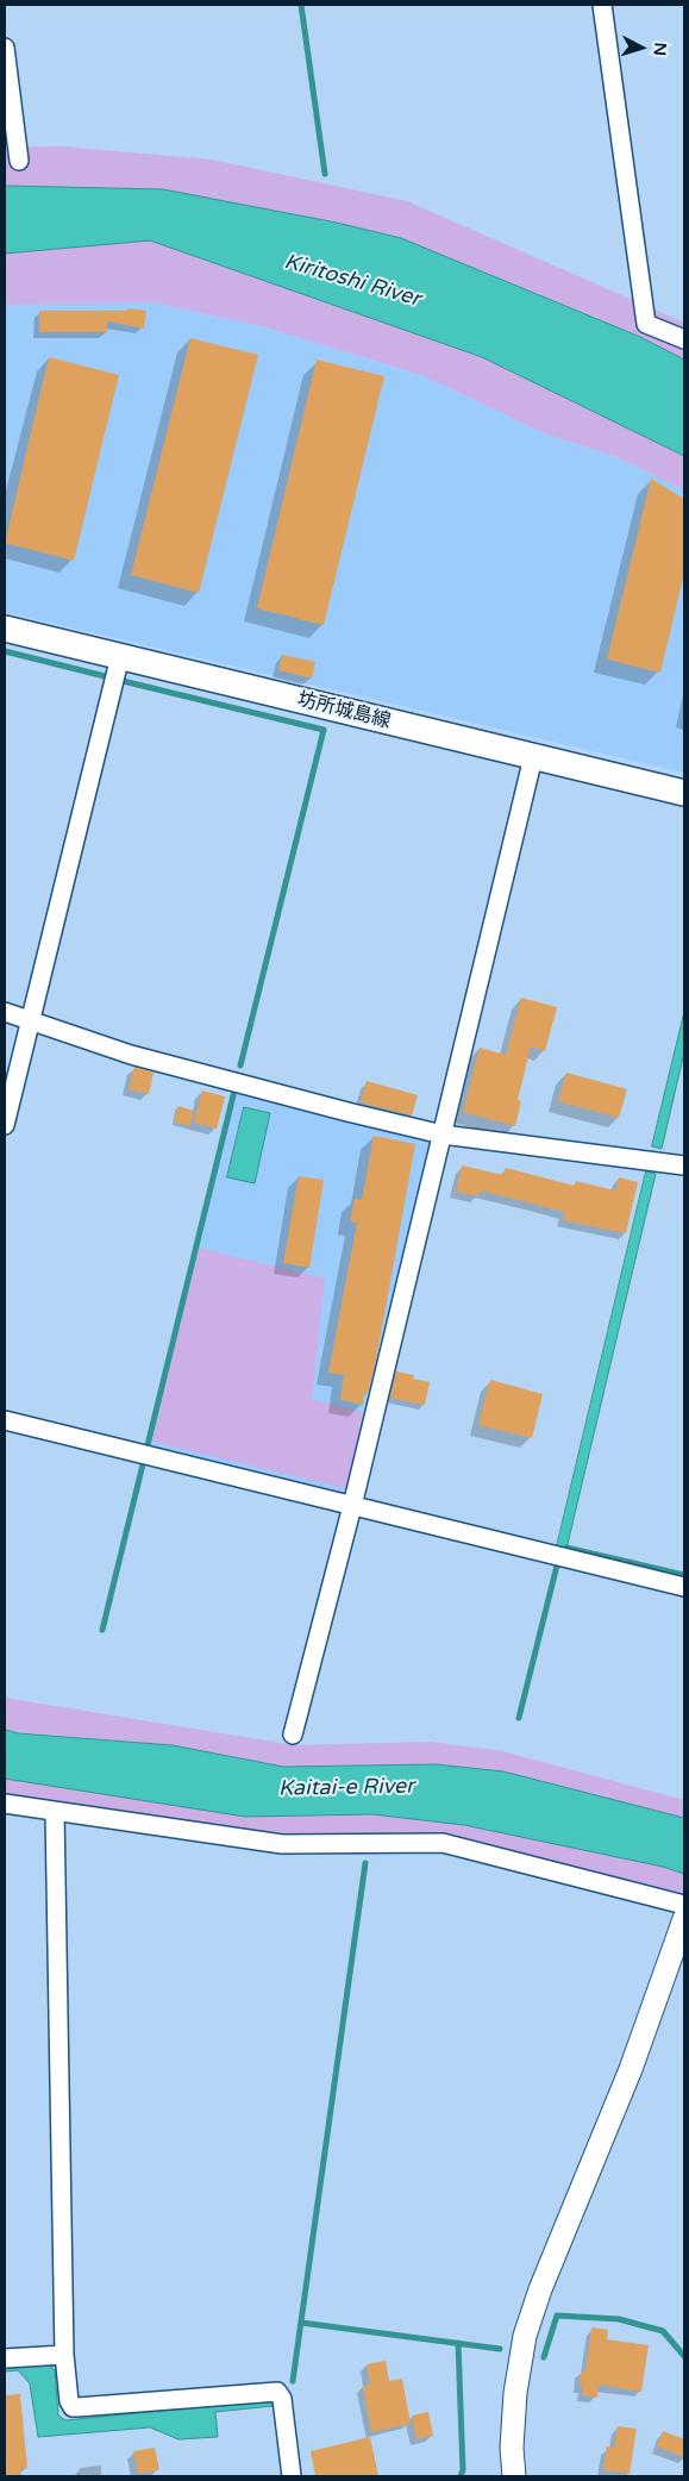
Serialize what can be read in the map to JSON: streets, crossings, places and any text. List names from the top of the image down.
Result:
{
  "streets": {
    "main road": ["坊所城島線"]
  },
  "water": ["Kiritoshi River", "Kaitai-e River"],
  "north": "right"
}
